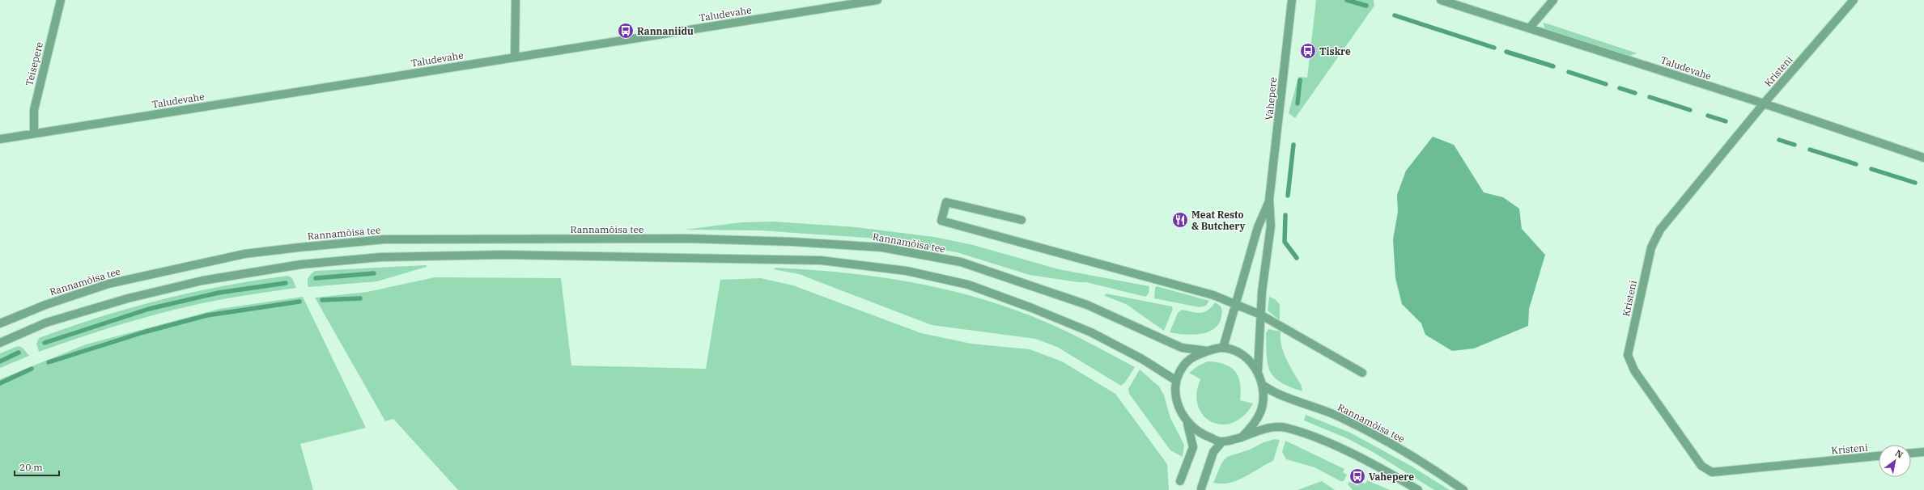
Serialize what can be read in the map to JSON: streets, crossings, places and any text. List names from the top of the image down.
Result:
{
  "streets": {
    "street": [
      "Taludevahe",
      "Teisepere",
      "Kristeni",
      "Vahepere",
      "Rannamõisa tee"
    ]
  },
  "crossings": [
    ["Taludevahe", "Teisepere"],
    ["Taludevahe", "Kristeni"],
    ["Vahepere", "Rannamõisa tee"]
  ],
  "places": {
    "bus stop": ["Rannaniidu", "Tiskre", "Vahepere"],
    "restaurant": ["Meat Resto & Butchery"]
  },
  "scale_bar": "20 m",
  "north": "top right"
}
